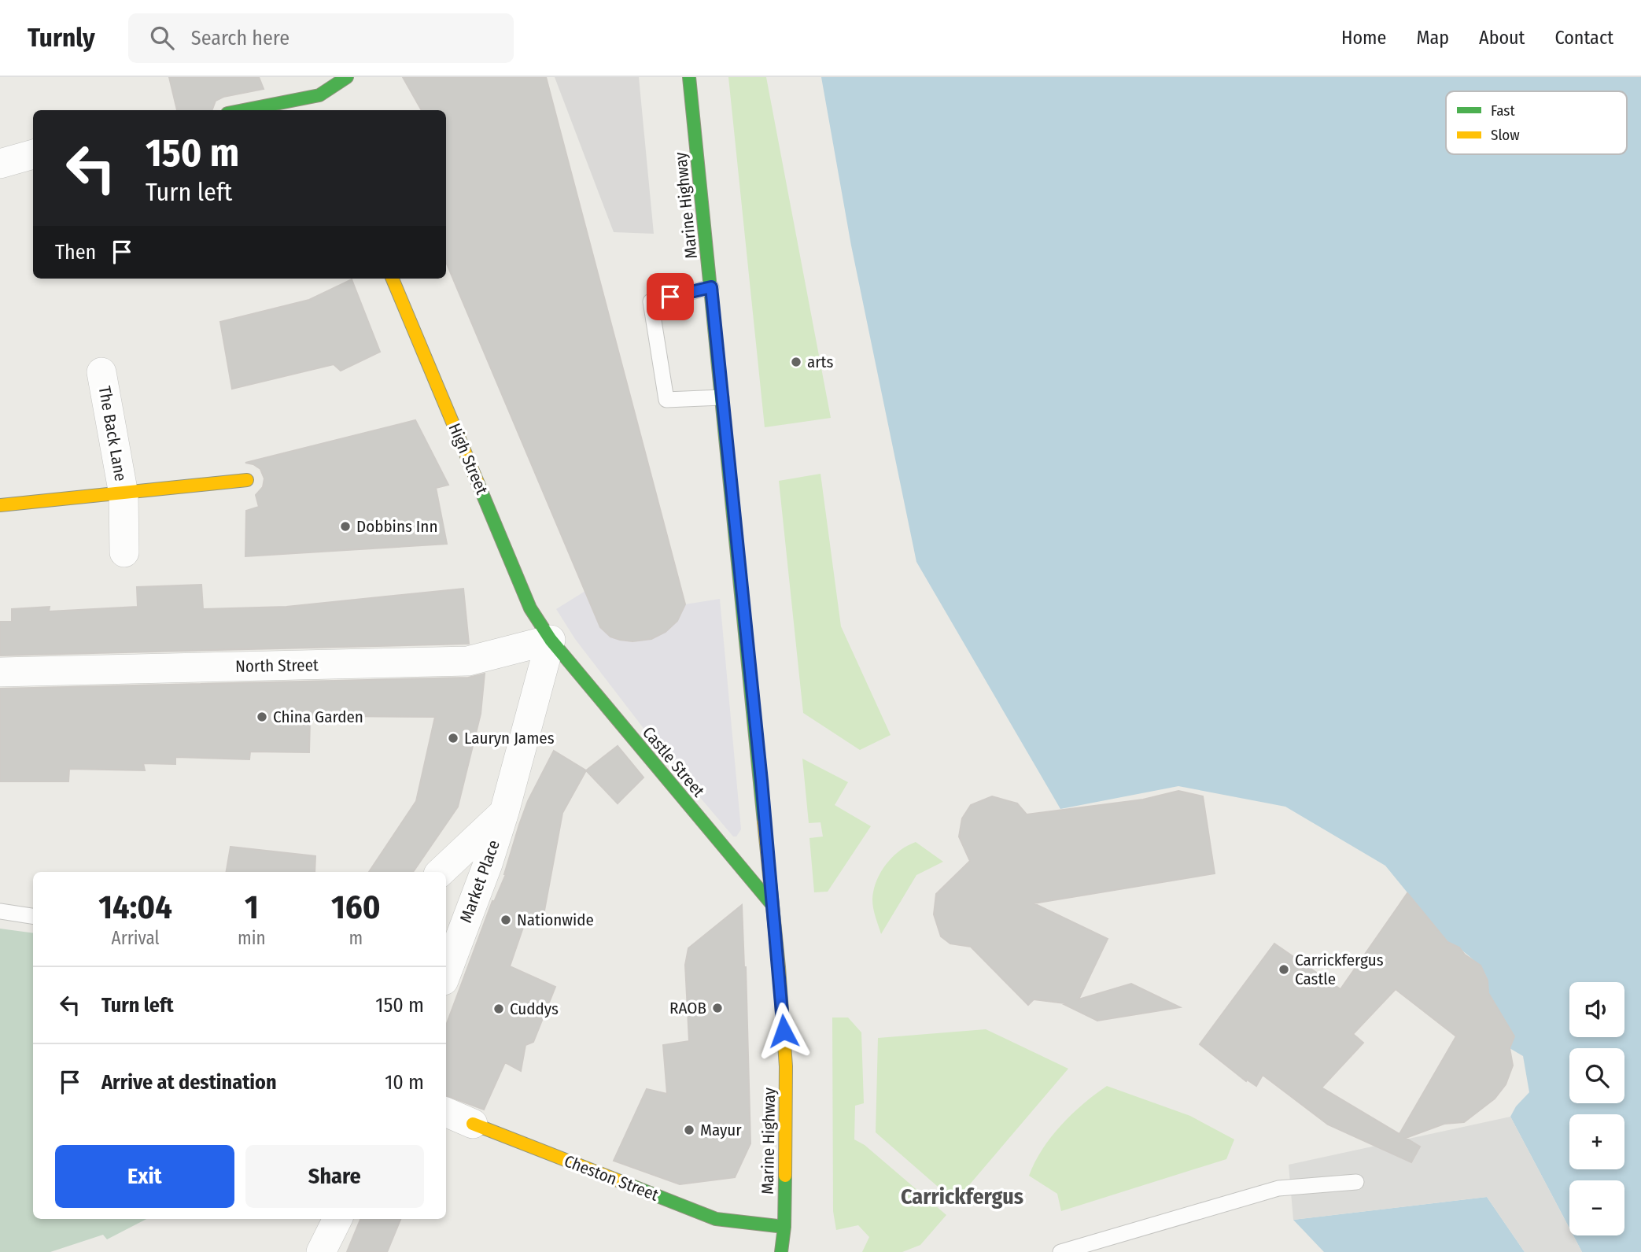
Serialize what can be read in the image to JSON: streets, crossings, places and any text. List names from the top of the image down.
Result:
{
  "streets": {
    "street": [
      "Marine Highway",
      "The Back Lane",
      "High Street",
      "North Street",
      "Castle Street",
      "Market Place",
      "Cheston Street"
    ]
  },
  "crossings": [
    ["Marine Highway", "Castle Street"],
    ["Marine Highway", "Cheston Street"],
    ["High Street", "North Street"],
    ["High Street", "Castle Street"],
    ["High Street", "Market Place"],
    ["North Street", "Castle Street"],
    ["North Street", "Market Place"],
    ["Castle Street", "Market Place"]
  ],
  "districts": ["Carrickfergus"],
  "places": [
    "arts",
    "Dobbins Inn",
    "China Garden",
    "Lauryn James",
    "Nationwide",
    "Carrickfergus Castle",
    "RAOB",
    "Cuddys",
    "Mayur"
  ],
  "legend": ["Fast", "Slow"],
  "page": {
    "header": "Turnly",
    "search": "Search here",
    "nav": [
      "Home",
      "Map",
      "About",
      "Contact"
    ],
    "turn": ["150 m", "Turn left"],
    "then": "Then",
    "eta": [
      "14:04",
      "Arrival",
      "1",
      "min",
      "160",
      "m"
    ],
    "list": [
      {
        "name": "Turn left",
        "value": "150 m"
      },
      {
        "name": "Arrive at destination",
        "value": "10 m"
      }
    ],
    "map_buttons": ["+", "−"],
    "buttons": ["Exit", "Share"]
  }
}
